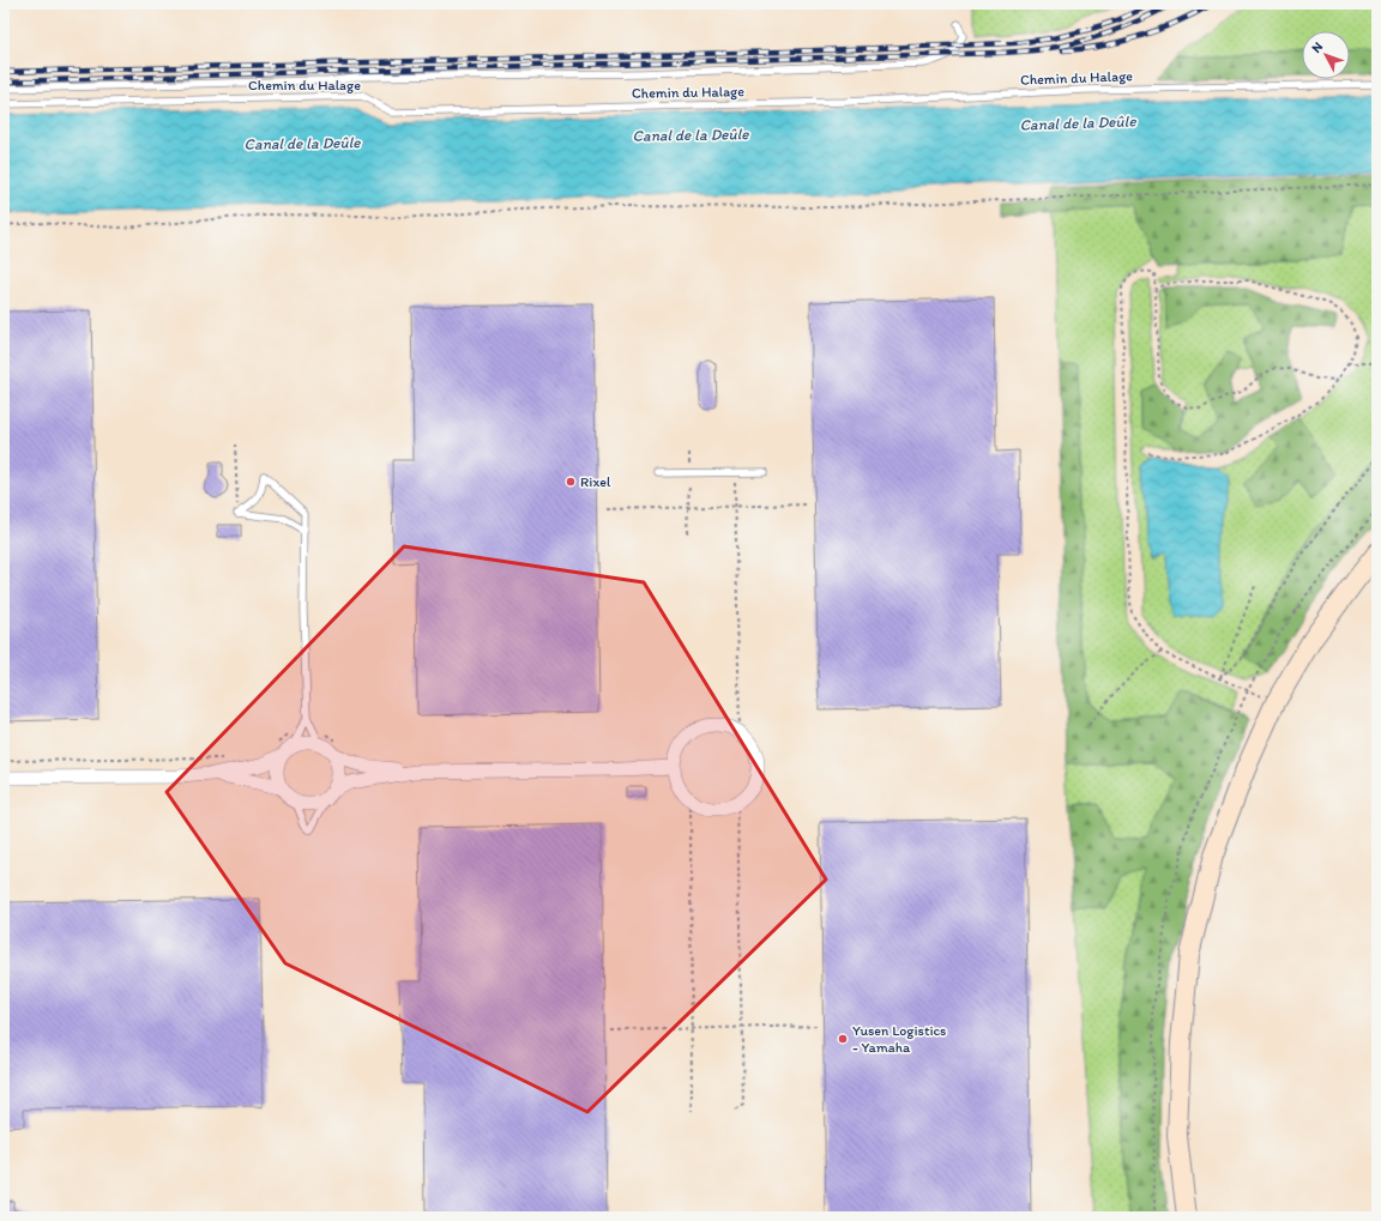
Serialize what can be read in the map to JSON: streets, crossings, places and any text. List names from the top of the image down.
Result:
{
  "streets": {
    "lane": ["Chemin du Halage"]
  },
  "water": ["Canal de la Deûle"],
  "places": ["Rixel", "Yusen Logistics - Yamaha"],
  "north": "top left"
}
